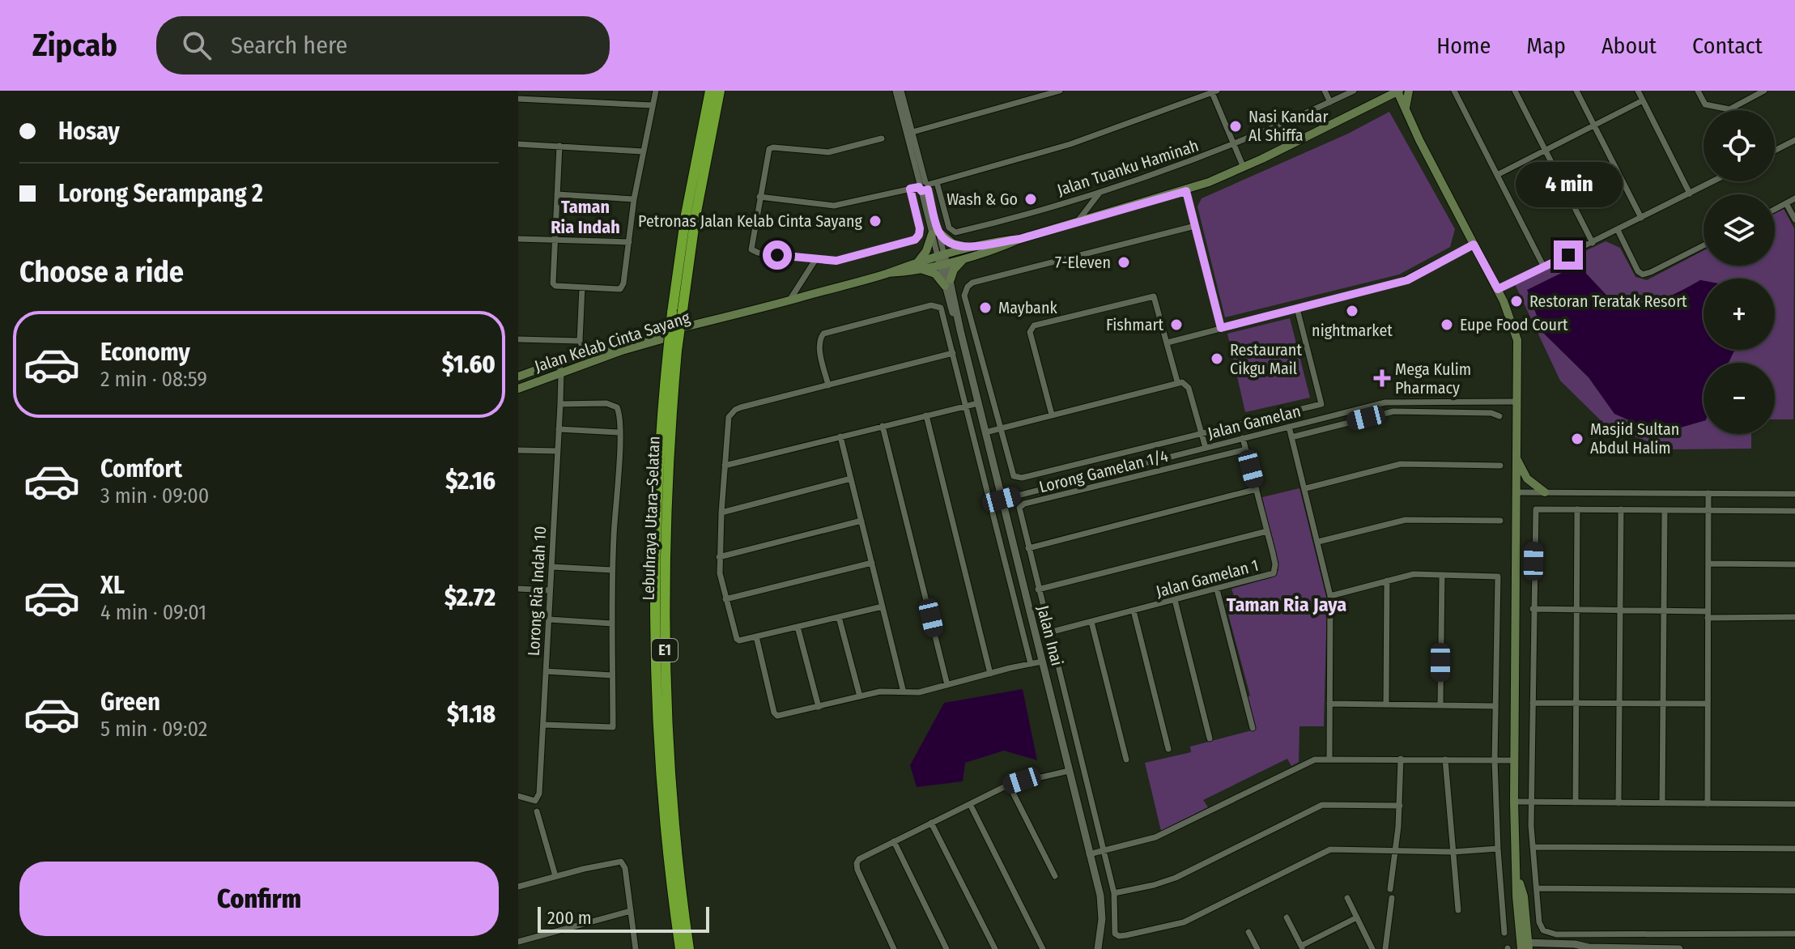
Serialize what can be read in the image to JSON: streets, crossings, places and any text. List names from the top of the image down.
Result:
{
  "streets": {
    "highway": ["Lebuhraya Utara–Selatan", "E1"],
    "main road": ["Jalan Kelab Cinta Sayang"],
    "street": [
      "Jalan Tuanku Haminah",
      "Jalan Gamelan",
      "Lorong Gamelan 1/4",
      "Jalan Gamelan 1",
      "Lorong Ria Indah 10",
      "Jalan Inai"
    ]
  },
  "crossings": [
    ["Jalan Kelab Cinta Sayang", "Lorong Ria Indah 10"],
    ["Jalan Kelab Cinta Sayang", "Jalan Inai"],
    ["Jalan Gamelan", "Jalan Gamelan 1"],
    ["Jalan Gamelan", "Jalan Inai"],
    ["Lorong Gamelan 1/4", "Jalan Gamelan 1"]
  ],
  "districts": ["Taman Ria Indah", "Taman Ria Jaya"],
  "places": {
    "other": [
      "Nasi Kandar Al Shiffa",
      "Wash & Go",
      "Petronas Jalan Kelab Cinta Sayang",
      "7-Eleven",
      "Restoran Teratak Resort",
      "Maybank",
      "nightmarket",
      "Fishmart",
      "Eupe Food Court",
      "Restaurant Cikgu Mail",
      "Masjid Sultan Abdul Halim"
    ],
    "health": ["Mega Kulim Pharmacy"]
  },
  "scale_bar": "200 m",
  "page": {
    "header": "Zipcab",
    "search": "Search here",
    "nav": [
      "Home",
      "Map",
      "About",
      "Contact"
    ],
    "banner": ["Hosay", "Lorong Serampang 2"],
    "map_buttons": ["+", "−"],
    "bubble": "4 min",
    "heading": "Choose a ride",
    "list": [
      {
        "name": "Economy",
        "note": "2 min · 08:59",
        "value": "$1.60"
      },
      {
        "name": "Comfort",
        "note": "3 min · 09:00",
        "value": "$2.16"
      },
      {
        "name": "XL",
        "note": "4 min · 09:01",
        "value": "$2.72"
      },
      {
        "name": "Green",
        "note": "5 min · 09:02",
        "value": "$1.18"
      }
    ],
    "buttons": "Confirm",
    "scale": "200 m"
  }
}
